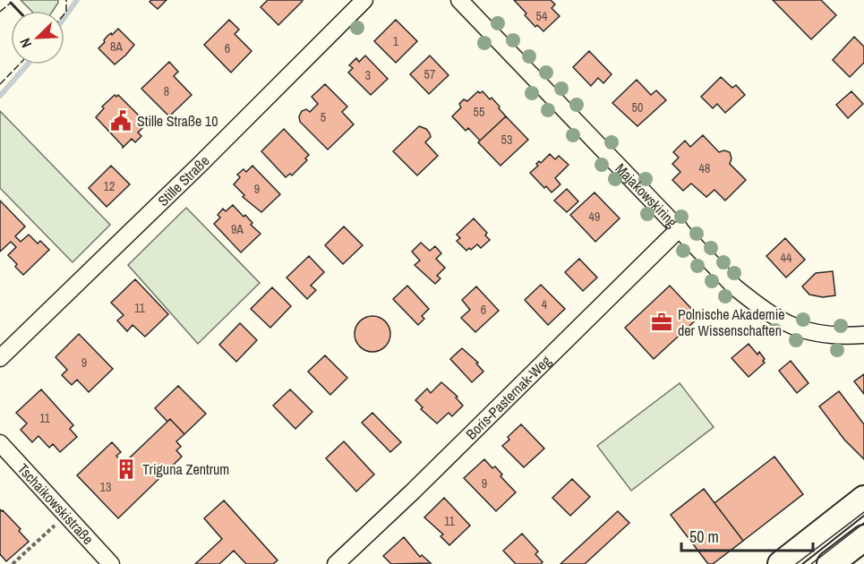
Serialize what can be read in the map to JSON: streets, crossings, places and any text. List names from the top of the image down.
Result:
{
  "streets": {
    "street": [
      "Stille Straße",
      "Majakowskiring",
      "Boris-Pasternak-Weg",
      "Tschaikowskistraße"
    ]
  },
  "crossings": [
    ["Majakowskiring", "Boris-Pasternak-Weg"]
  ],
  "places": {
    "public building": ["Stille Straße 10"],
    "office": ["Polnische Akademie der Wissenschaften"],
    "building": ["Triguna Zentrum"]
  },
  "house_numbers": [
    "54",
    "1",
    "8A",
    "6",
    "57",
    "3",
    "8",
    "50",
    "55",
    "5",
    "53",
    "48",
    "12",
    "9",
    "49",
    "9A",
    "44",
    "4",
    "11",
    "6",
    "9",
    "11",
    "9",
    "13",
    "11"
  ],
  "scale_bar": "50 m",
  "north": "bottom left"
}
